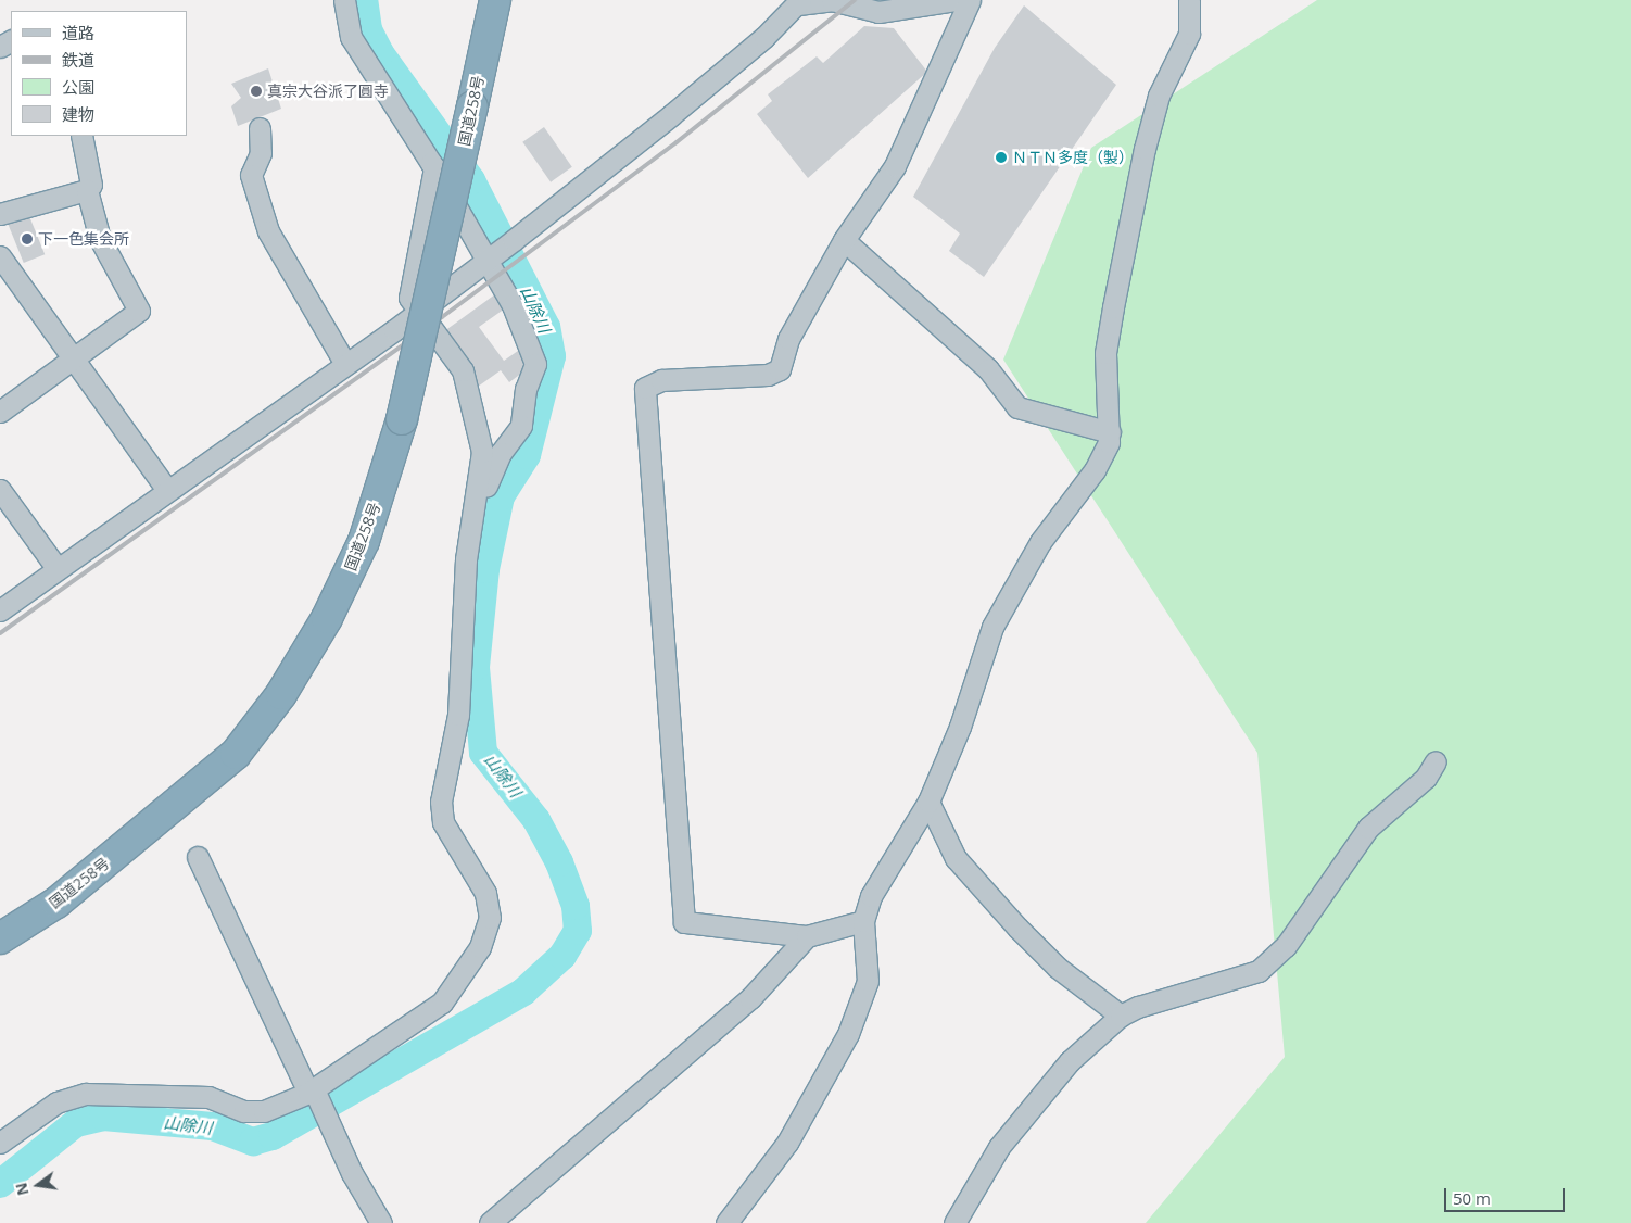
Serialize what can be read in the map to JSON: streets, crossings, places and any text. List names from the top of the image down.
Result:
{
  "streets": {
    "highway": ["国道258号"]
  },
  "water": ["山除川"],
  "places": ["真宗大谷派了圓寺", "ＮＴＮ多度（製）", "下一色集会所"],
  "legend": [
    "道路",
    "鉄道",
    "公園",
    "建物"
  ],
  "scale_bar": "50 m",
  "north": "left"
}
